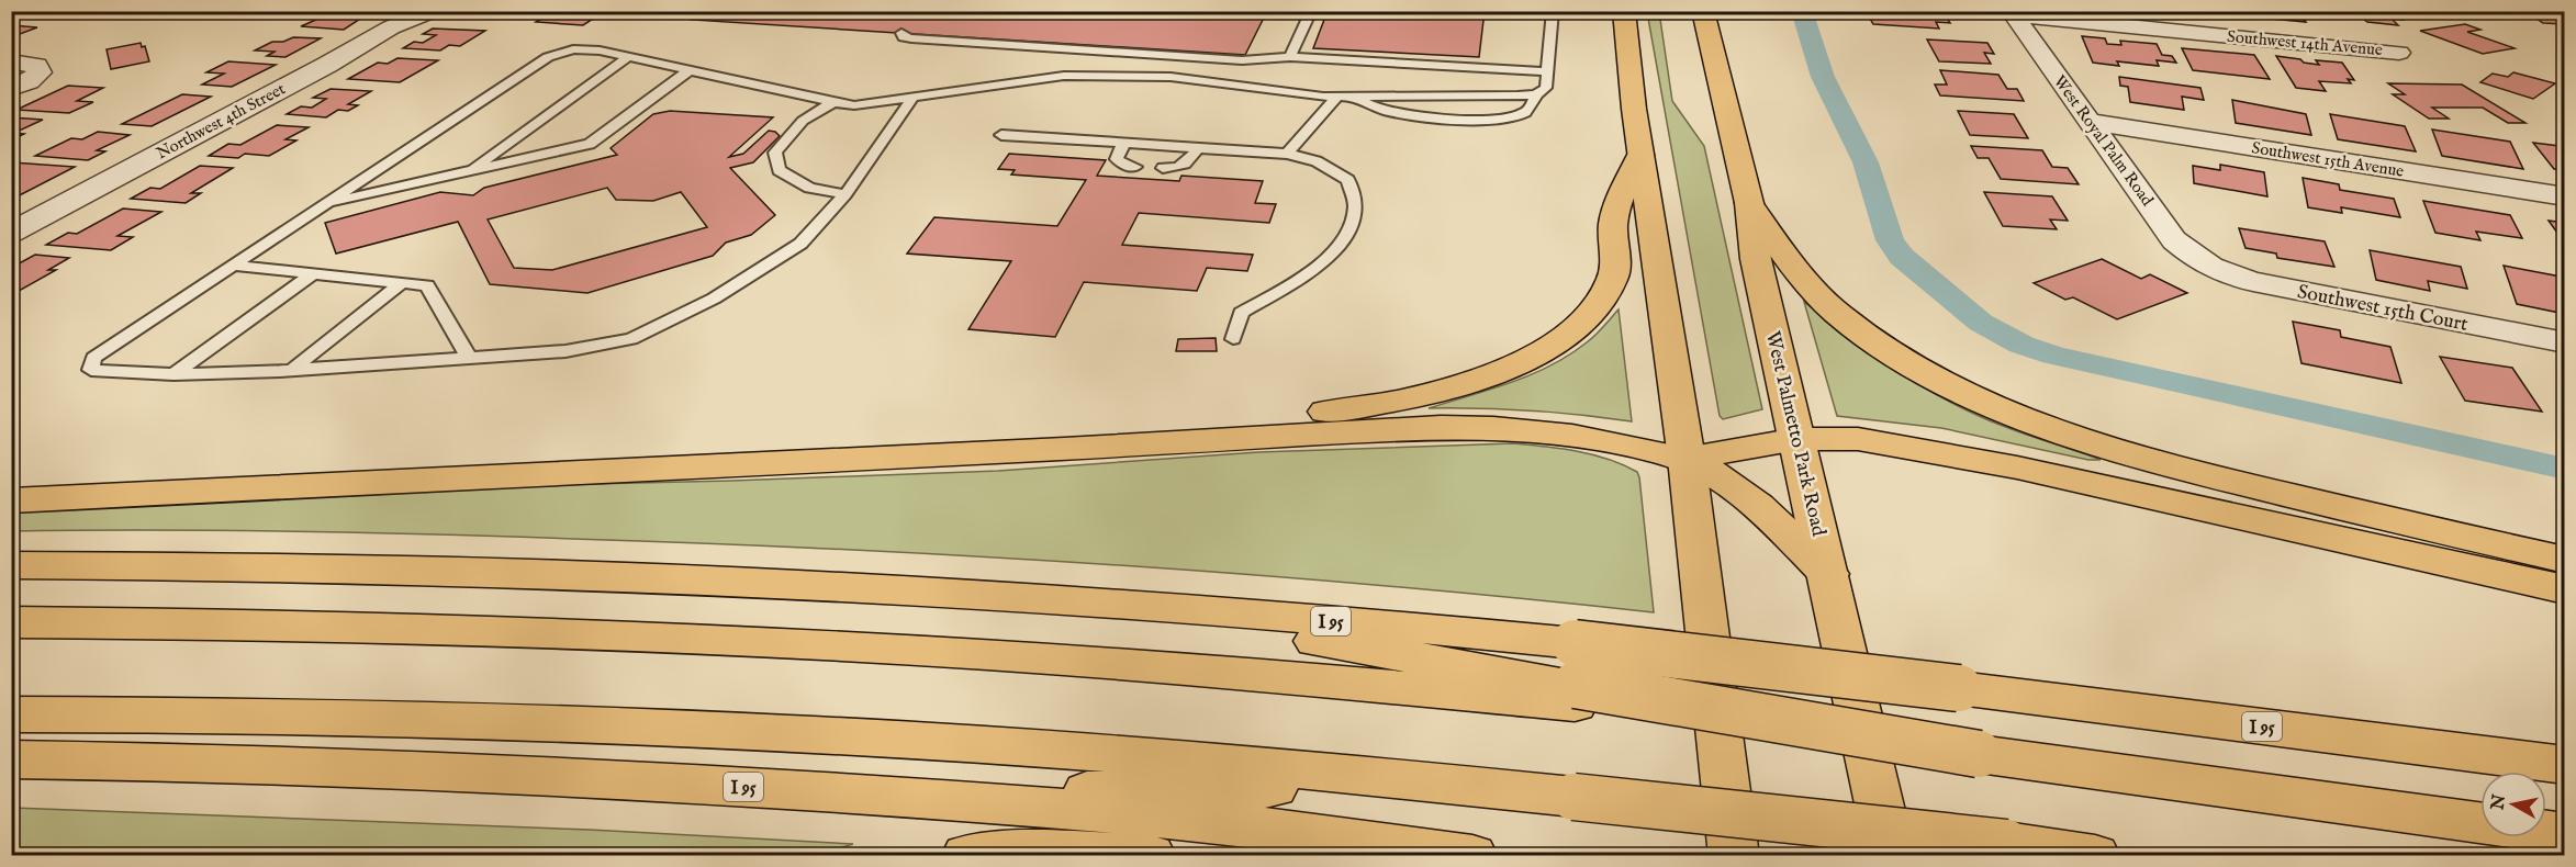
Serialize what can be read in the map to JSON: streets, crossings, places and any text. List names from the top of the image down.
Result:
{
  "streets": {
    "main road": ["West Palmetto Park Road", "I 95"],
    "street": [
      "Southwest 14th Avenue",
      "Northwest 4th Street",
      "West Royal Palm Road",
      "Southwest 15th Avenue",
      "Southwest 15th Court"
    ]
  },
  "crossings": [
    ["Southwest 14th Avenue", "West Royal Palm Road"],
    ["West Royal Palm Road", "Southwest 15th Avenue"],
    ["West Royal Palm Road", "Southwest 15th Court"]
  ],
  "north": "left"
}
